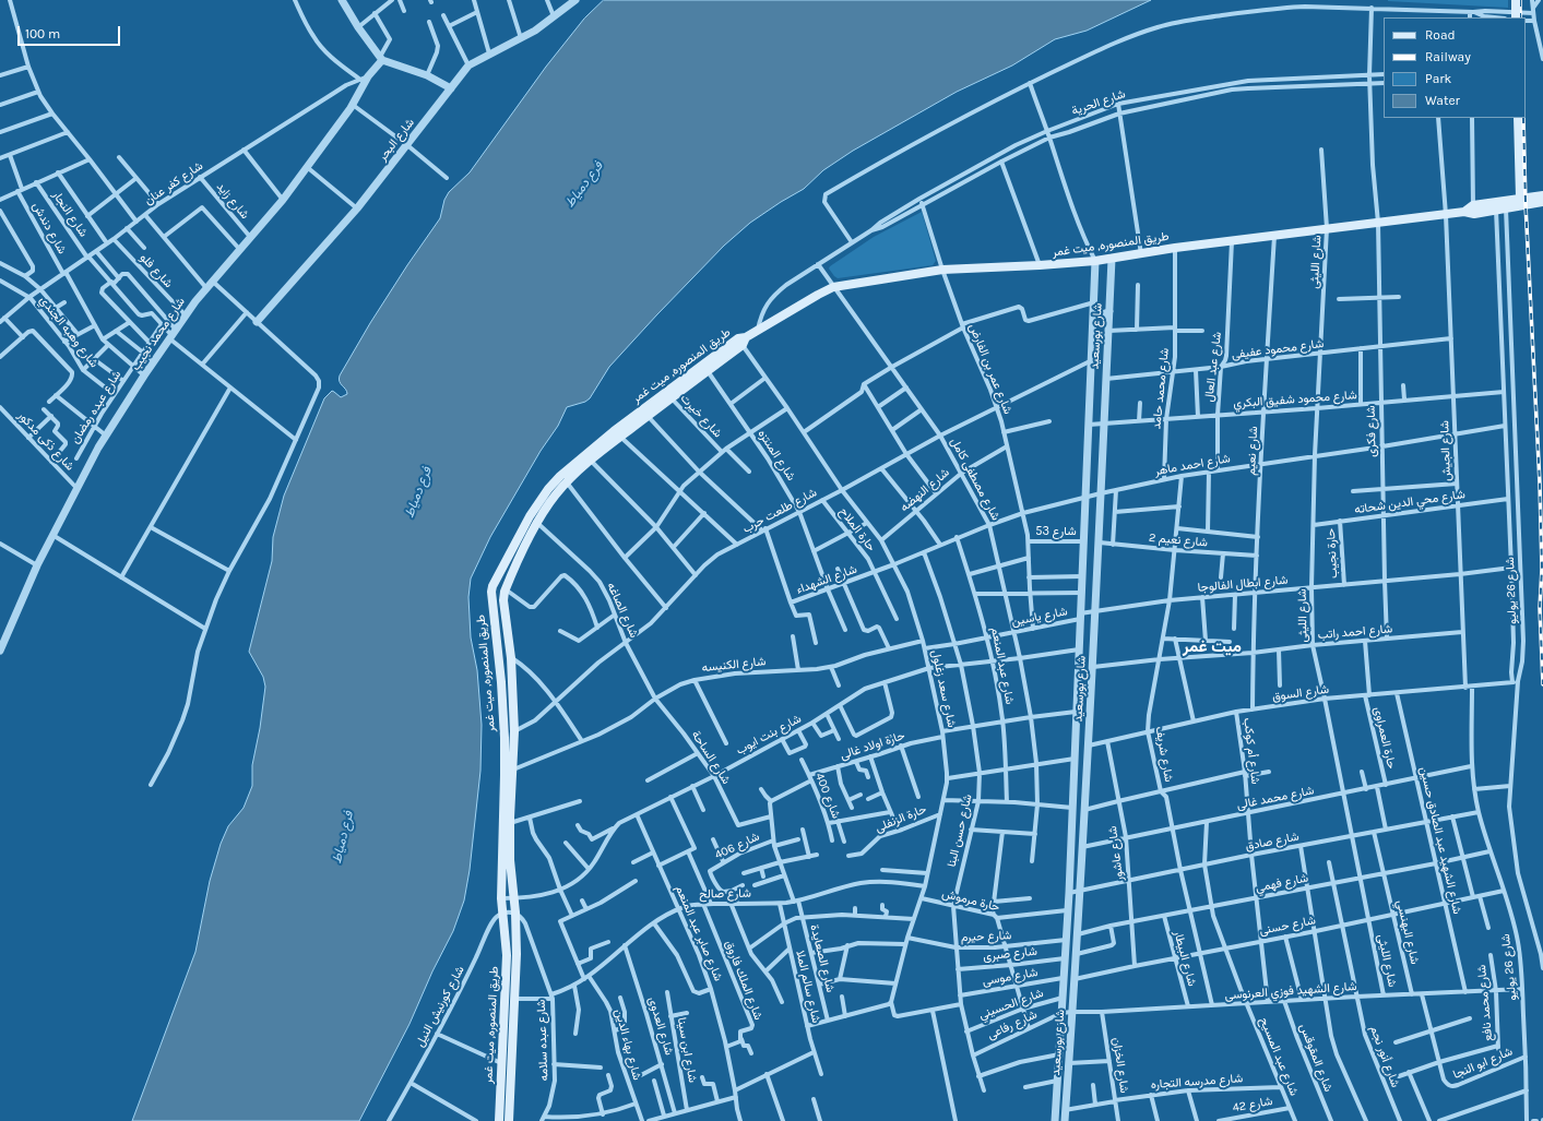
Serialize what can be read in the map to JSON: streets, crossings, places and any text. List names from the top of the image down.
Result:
{
  "streets": {
    "main road": ["طريق المنصوره, ميت غمر"],
    "street": [
      "شارع الحرية",
      "شارع البحر",
      "شارع كفر عنان",
      "شارع زايد",
      "شارع النجار",
      "شارع دندش",
      "شارع الليثى",
      "شارع فلو",
      "شارع وهبه الجندي",
      "شارع محمد نجيب",
      "شارع بورسعيد",
      "شارع محمود عفيفى",
      "شارع عبد العال",
      "شارع عمر بن الفارض",
      "شارع محمد حامد",
      "شارع محمود شفيق البكري",
      "شارع عبده رمضان",
      "شارع خيرت",
      "شارع فكرى",
      "شارع ذكى مدكور",
      "شارع نعيم",
      "شارع الجيش",
      "شارع المنتزه",
      "شارع احمد ماهر",
      "شارع مصطفى كامل",
      "شارع النهضه",
      "شارع محي الدين شحاته",
      "شارع طلعت حرب",
      "حارة الملاح",
      "شارع 53",
      "شارع نعيم 2",
      "حارة نجيب",
      "شارع الشهداء",
      "شارع ابطال الفالوجا",
      "شارع 26 يوليو",
      "شارع الصاغه",
      "شارع ياسين",
      "شارع احمد راتب",
      "شارع الكنيسه",
      "شارع عبد المنعم",
      "شارع سعد زغلول",
      "شارع السوق",
      "شارع بنت ايوب",
      "حارة العمراوى",
      "حارة اولاد غالى",
      "شارع أم كوكب",
      "شارع شريف",
      "شارع الساحة",
      "شارع 400",
      "شارع محمد غالى",
      "حارة الزنفلى",
      "شارع حسن البنا",
      "شارع الشهيد عبد الصادق حسين",
      "شارع صادق",
      "شارع 406",
      "شارع عاشور",
      "شارع فهمي",
      "شارع صالح",
      "حارة مرموش",
      "شارع حسنى",
      "شارع البهنسي",
      "شارع صابر عبد المنعم",
      "شارع حيرم",
      "شارع صبرى",
      "شارع الصعايدة",
      "شارع البيطار",
      "شارع موسى",
      "شارع الملك فاروق",
      "شارع سالم الملا",
      "شارع الشهيد فوزي العرنوسى",
      "شارع محمد نافع",
      "شارع الحسيني",
      "شارع كورنيش النيل",
      "شارع رفاعى",
      "شارع العدوى",
      "شارع عبده سلامه",
      "شارع بهاء الدين",
      "شارع ابن سينا",
      "شارع عبد المسيح",
      "شارع أنور نجم",
      "شارع المقوقس",
      "شارع ابو النجا",
      "شارع الخزان",
      "شارع مدرسه التجاره",
      "شارع 42"
    ]
  },
  "crossings": [
    ["شارع الحرية", "طريق المنصوره, ميت غمر"],
    ["شارع الحرية", "شارع عمر بن الفارض"],
    ["شارع الحرية", "شارع فكرى"],
    ["شارع الحرية", "شارع مصطفى كامل"],
    ["شارع كفر عنان", "شارع زايد"],
    ["شارع كفر عنان", "شارع النجار"],
    ["شارع كفر عنان", "شارع دندش"],
    ["شارع كفر عنان", "شارع فلو"],
    ["شارع كفر عنان", "شارع وهبه الجندي"],
    ["شارع كفر عنان", "شارع محمد نجيب"],
    ["شارع زايد", "شارع محمد نجيب"],
    ["شارع النجار", "شارع عبده رمضان"],
    ["شارع دندش", "شارع محمد نجيب"],
    ["شارع دندش", "شارع عبده رمضان"],
    ["طريق المنصوره, ميت غمر", "شارع الليثى"],
    ["طريق المنصوره, ميت غمر", "شارع بورسعيد"],
    ["طريق المنصوره, ميت غمر", "شارع عبد العال"],
    ["طريق المنصوره, ميت غمر", "شارع عمر بن الفارض"],
    ["طريق المنصوره, ميت غمر", "شارع محمد حامد"],
    ["طريق المنصوره, ميت غمر", "شارع خيرت"],
    ["طريق المنصوره, ميت غمر", "شارع فكرى"],
    ["طريق المنصوره, ميت غمر", "شارع نعيم"],
    ["طريق المنصوره, ميت غمر", "شارع الجيش"],
    ["طريق المنصوره, ميت غمر", "شارع المنتزه"],
    ["طريق المنصوره, ميت غمر", "شارع مصطفى كامل"],
    ["طريق المنصوره, ميت غمر", "شارع طلعت حرب"],
    ["طريق المنصوره, ميت غمر", "شارع 26 يوليو"],
    ["طريق المنصوره, ميت غمر", "شارع الصاغه"],
    ["طريق المنصوره, ميت غمر", "شارع الكنيسه"],
    ["طريق المنصوره, ميت غمر", "شارع سعد زغلول"],
    ["طريق المنصوره, ميت غمر", "شارع بنت ايوب"],
    ["طريق المنصوره, ميت غمر", "شارع صالح"],
    ["طريق المنصوره, ميت غمر", "شارع كورنيش النيل"],
    ["طريق المنصوره, ميت غمر", "شارع عبده سلامه"],
    ["شارع الليثى", "شارع محمود عفيفى"],
    ["شارع الليثى", "شارع محمود شفيق البكري"],
    ["شارع الليثى", "شارع احمد ماهر"],
    ["شارع الليثى", "شارع محي الدين شحاته"],
    ["شارع الليثى", "شارع ابطال الفالوجا"],
    ["شارع الليثى", "شارع احمد راتب"],
    ["شارع الليثى", "شارع السوق"],
    ["شارع الليثى", "شارع محمد غالى"],
    ["شارع الليثى", "شارع صادق"],
    ["شارع الليثى", "شارع فهمي"],
    ["شارع الليثى", "شارع حسنى"],
    ["شارع الليثى", "شارع الشهيد فوزي العرنوسى"],
    ["شارع فلو", "شارع محمد نجيب"],
    ["شارع وهبه الجندي", "شارع عبده رمضان"],
    ["شارع محمد نجيب", "شارع ذكى مدكور"],
    ["شارع بورسعيد", "شارع محمود عفيفى"],
    ["شارع بورسعيد", "شارع محمود شفيق البكري"],
    ["شارع بورسعيد", "شارع احمد ماهر"],
    ["شارع بورسعيد", "شارع طلعت حرب"],
    ["شارع بورسعيد", "شارع 53"],
    ["شارع بورسعيد", "شارع نعيم 2"],
    ["شارع بورسعيد", "شارع ابطال الفالوجا"],
    ["شارع بورسعيد", "شارع ياسين"],
    ["شارع بورسعيد", "شارع احمد راتب"],
    ["شارع بورسعيد", "شارع السوق"],
    ["شارع بورسعيد", "شارع بنت ايوب"],
    ["شارع بورسعيد", "شارع محمد غالى"],
    ["شارع بورسعيد", "شارع صادق"],
    ["شارع بورسعيد", "شارع فهمي"],
    ["شارع بورسعيد", "حارة مرموش"],
    ["شارع بورسعيد", "شارع حسنى"],
    ["شارع بورسعيد", "شارع حيرم"],
    ["شارع بورسعيد", "شارع صبرى"],
    ["شارع بورسعيد", "شارع موسى"],
    ["شارع بورسعيد", "شارع الشهيد فوزي العرنوسى"],
    ["شارع بورسعيد", "شارع الحسيني"],
    ["شارع بورسعيد", "شارع رفاعى"],
    ["شارع بورسعيد", "شارع مدرسه التجاره"],
    ["شارع محمود عفيفى", "شارع عبد العال"],
    ["شارع محمود عفيفى", "شارع محمد حامد"],
    ["شارع محمود عفيفى", "شارع فكرى"],
    ["شارع محمود عفيفى", "شارع نعيم"],
    ["شارع محمود عفيفى", "شارع الجيش"],
    ["شارع عبد العال", "شارع محمود شفيق البكري"],
    ["شارع عبد العال", "شارع احمد ماهر"],
    ["شارع عمر بن الفارض", "شارع احمد ماهر"],
    ["شارع عمر بن الفارض", "شارع النهضه"],
    ["شارع عمر بن الفارض", "شارع طلعت حرب"],
    ["شارع عمر بن الفارض", "شارع 53"],
    ["شارع عمر بن الفارض", "شارع ياسين"],
    ["شارع محمد حامد", "شارع محمود شفيق البكري"],
    ["شارع محمد حامد", "شارع احمد ماهر"],
    ["شارع محمود شفيق البكري", "شارع فكرى"],
    ["شارع محمود شفيق البكري", "شارع نعيم"],
    ["شارع محمود شفيق البكري", "شارع الجيش"],
    ["شارع محمود شفيق البكري", "شارع 26 يوليو"],
    ["شارع فكرى", "شارع احمد ماهر"],
    ["شارع فكرى", "شارع محي الدين شحاته"],
    ["شارع فكرى", "شارع ابطال الفالوجا"],
    ["شارع فكرى", "شارع احمد راتب"],
    ["شارع نعيم", "شارع احمد ماهر"],
    ["شارع نعيم", "شارع نعيم 2"],
    ["شارع نعيم", "شارع ابطال الفالوجا"],
    ["شارع نعيم", "شارع احمد راتب"],
    ["شارع نعيم", "شارع السوق"],
    ["شارع الجيش", "شارع احمد ماهر"],
    ["شارع الجيش", "شارع محي الدين شحاته"],
    ["شارع الجيش", "شارع ابطال الفالوجا"],
    ["شارع الجيش", "شارع احمد راتب"],
    ["شارع الجيش", "شارع السوق"],
    ["شارع المنتزه", "شارع طلعت حرب"],
    ["شارع المنتزه", "شارع الشهداء"],
    ["شارع احمد ماهر", "شارع مصطفى كامل"],
    ["شارع احمد ماهر", "شارع الشهداء"],
    ["شارع احمد ماهر", "شارع 26 يوليو"],
    ["شارع احمد ماهر", "شارع عبد المنعم"],
    ["شارع احمد ماهر", "شارع سعد زغلول"],
    ["شارع احمد ماهر", "شارع شريف"],
    ["شارع احمد ماهر", "شارع حسن البنا"],
    ["شارع مصطفى كامل", "شارع النهضه"],
    ["شارع مصطفى كامل", "شارع طلعت حرب"],
    ["شارع مصطفى كامل", "شارع ياسين"],
    ["شارع مصطفى كامل", "شارع بنت ايوب"],
    ["شارع النهضه", "شارع سعد زغلول"],
    ["شارع محي الدين شحاته", "حارة نجيب"],
    ["شارع محي الدين شحاته", "شارع 26 يوليو"],
    ["شارع طلعت حرب", "حارة الملاح"],
    ["شارع طلعت حرب", "شارع الشهداء"],
    ["شارع طلعت حرب", "شارع الصاغه"],
    ["شارع طلعت حرب", "شارع سعد زغلول"],
    ["حارة الملاح", "شارع الشهداء"],
    ["شارع نعيم 2", "شارع شريف"],
    ["حارة نجيب", "شارع ابطال الفالوجا"],
    ["شارع الشهداء", "شارع سعد زغلول"],
    ["شارع ابطال الفالوجا", "شارع 26 يوليو"],
    ["شارع ابطال الفالوجا", "شارع ياسين"],
    ["شارع ابطال الفالوجا", "شارع شريف"],
    ["شارع 26 يوليو", "شارع السوق"],
    ["شارع 26 يوليو", "شارع محمد غالى"],
    ["شارع 26 يوليو", "شارع صادق"],
    ["شارع 26 يوليو", "شارع فهمي"],
    ["شارع 26 يوليو", "شارع حسنى"],
    ["شارع 26 يوليو", "شارع الشهيد فوزي العرنوسى"],
    ["شارع 26 يوليو", "شارع ابو النجا"],
    ["شارع الصاغه", "شارع الكنيسه"],
    ["شارع الصاغه", "شارع الساحة"],
    ["شارع ياسين", "شارع عبد المنعم"],
    ["شارع ياسين", "شارع سعد زغلول"],
    ["شارع ياسين", "شارع حسن البنا"],
    ["شارع احمد راتب", "حارة العمراوى"],
    ["شارع احمد راتب", "شارع شريف"],
    ["شارع الكنيسه", "شارع سعد زغلول"],
    ["شارع الكنيسه", "شارع الساحة"],
    ["شارع عبد المنعم", "شارع بنت ايوب"],
    ["شارع سعد زغلول", "شارع بنت ايوب"],
    ["شارع سعد زغلول", "حارة اولاد غالى"],
    ["شارع سعد زغلول", "حارة الزنفلى"],
    ["شارع سعد زغلول", "شارع صالح"],
    ["شارع سعد زغلول", "حارة مرموش"],
    ["شارع سعد زغلول", "شارع حيرم"],
    ["شارع السوق", "حارة العمراوى"],
    ["شارع السوق", "شارع أم كوكب"],
    ["شارع السوق", "شارع شريف"],
    ["شارع السوق", "شارع الشهيد عبد الصادق حسين"],
    ["شارع السوق", "شارع عاشور"],
    ["شارع بنت ايوب", "شارع الساحة"],
    ["شارع بنت ايوب", "شارع حسن البنا"],
    ["شارع بنت ايوب", "شارع صابر عبد المنعم"],
    ["حارة العمراوى", "شارع محمد غالى"],
    ["حارة اولاد غالى", "شارع 400"],
    ["شارع أم كوكب", "شارع محمد غالى"],
    ["شارع أم كوكب", "شارع صادق"],
    ["شارع أم كوكب", "شارع فهمي"],
    ["شارع أم كوكب", "شارع حسنى"],
    ["شارع أم كوكب", "شارع الشهيد فوزي العرنوسى"],
    ["شارع شريف", "شارع محمد غالى"],
    ["شارع شريف", "شارع صادق"],
    ["شارع شريف", "شارع فهمي"],
    ["شارع شريف", "شارع حسنى"],
    ["شارع شريف", "شارع الشهيد فوزي العرنوسى"],
    ["شارع محمد غالى", "شارع الشهيد عبد الصادق حسين"],
    ["شارع محمد غالى", "شارع عاشور"],
    ["شارع محمد غالى", "شارع عبد المسيح"],
    ["شارع حسن البنا", "حارة مرموش"],
    ["شارع حسن البنا", "شارع حيرم"],
    ["شارع حسن البنا", "شارع صبرى"],
    ["شارع حسن البنا", "شارع موسى"],
    ["شارع حسن البنا", "شارع الحسيني"],
    ["شارع حسن البنا", "شارع رفاعى"],
    ["شارع الشهيد عبد الصادق حسين", "شارع صادق"],
    ["شارع الشهيد عبد الصادق حسين", "شارع فهمي"],
    ["شارع الشهيد عبد الصادق حسين", "شارع حسنى"],
    ["شارع الشهيد عبد الصادق حسين", "شارع الشهيد فوزي العرنوسى"],
    ["شارع صادق", "شارع عاشور"],
    ["شارع صادق", "شارع البهنسي"],
    ["شارع صادق", "شارع عبد المسيح"],
    ["شارع عاشور", "شارع فهمي"],
    ["شارع عاشور", "شارع حسنى"],
    ["شارع فهمي", "شارع البهنسي"],
    ["شارع فهمي", "شارع البيطار"],
    ["شارع فهمي", "شارع عبد المسيح"],
    ["شارع فهمي", "شارع أنور نجم"],
    ["شارع صالح", "شارع صابر عبد المنعم"],
    ["شارع صالح", "شارع الصعايدة"],
    ["شارع صالح", "شارع الملك فاروق"],
    ["شارع صالح", "شارع سالم الملا"],
    ["شارع صالح", "شارع العدوى"],
    ["شارع صالح", "شارع عبده سلامه"],
    ["شارع صالح", "شارع بهاء الدين"],
    ["شارع حسنى", "شارع البهنسي"],
    ["شارع حسنى", "شارع البيطار"],
    ["شارع حسنى", "شارع عبد المسيح"],
    ["شارع حسنى", "شارع أنور نجم"],
    ["شارع البهنسي", "شارع الشهيد فوزي العرنوسى"],
    ["شارع صابر عبد المنعم", "شارع الملك فاروق"],
    ["شارع البيطار", "شارع الشهيد فوزي العرنوسى"],
    ["شارع الشهيد فوزي العرنوسى", "شارع محمد نافع"],
    ["شارع الشهيد فوزي العرنوسى", "شارع رفاعى"],
    ["شارع الشهيد فوزي العرنوسى", "شارع عبد المسيح"],
    ["شارع الشهيد فوزي العرنوسى", "شارع أنور نجم"],
    ["شارع الشهيد فوزي العرنوسى", "شارع المقوقس"],
    ["شارع الشهيد فوزي العرنوسى", "شارع الخزان"],
    ["شارع محمد نافع", "شارع ابو النجا"],
    ["شارع عبد المسيح", "شارع مدرسه التجاره"],
    ["شارع عبد المسيح", "شارع 42"],
    ["شارع الخزان", "شارع مدرسه التجاره"]
  ],
  "districts": ["ميت غمر"],
  "water": ["فرع دمياط"],
  "legend": [
    "Road",
    "Railway",
    "Park",
    "Water"
  ],
  "scale_bar": "100 m"
}
